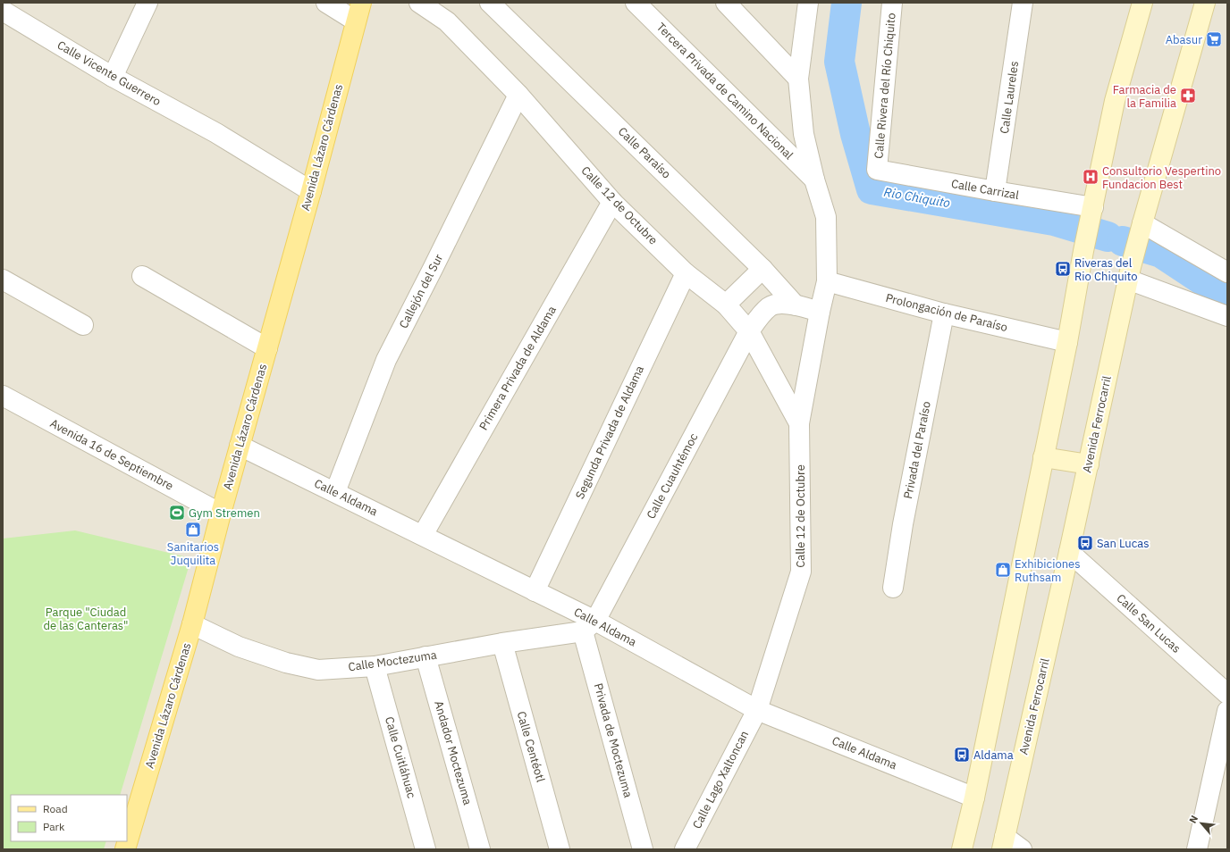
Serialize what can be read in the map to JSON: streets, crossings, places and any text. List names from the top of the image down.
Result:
{
  "streets": {
    "main road": ["Avenida Lázaro Cárdenas", "Avenida Ferrocarril"],
    "street": [
      "Calle Vicente Guerrero",
      "Calle Rivera del Río Chiquito",
      "Tercera Privada de Camino Nacional",
      "Calle Laureles",
      "Calle Paraíso",
      "Calle Carrizal",
      "Calle 12 de Octubre",
      "Callejón del Sur",
      "Prolongación de Paraíso",
      "Primera Privada de Aldama",
      "Segunda Privada de Aldama",
      "Privada del Paraíso",
      "Avenida 16 de Septiembre",
      "Calle Cuauhtémoc",
      "Calle Aldama",
      "Calle San Lucas",
      "Calle Moctezuma",
      "Privada de Moctezuma",
      "Calle Centéotl",
      "Andador Moctezuma",
      "Calle Cuitláhuac",
      "Calle Lago Xaltoncan"
    ]
  },
  "crossings": [
    ["Calle Vicente Guerrero", "Avenida Lázaro Cárdenas"],
    ["Calle Rivera del Río Chiquito", "Calle Carrizal"],
    ["Tercera Privada de Camino Nacional", "Calle 12 de Octubre"],
    ["Calle Laureles", "Calle Carrizal"],
    ["Avenida Lázaro Cárdenas", "Avenida 16 de Septiembre"],
    ["Avenida Lázaro Cárdenas", "Calle Aldama"],
    ["Avenida Lázaro Cárdenas", "Calle Moctezuma"],
    ["Calle Paraíso", "Calle Cuauhtémoc"],
    ["Calle 12 de Octubre", "Callejón del Sur"],
    ["Calle 12 de Octubre", "Prolongación de Paraíso"],
    ["Calle 12 de Octubre", "Primera Privada de Aldama"],
    ["Calle 12 de Octubre", "Segunda Privada de Aldama"],
    ["Calle 12 de Octubre", "Calle Cuauhtémoc"],
    ["Calle 12 de Octubre", "Calle Aldama"],
    ["Calle 12 de Octubre", "Calle Lago Xaltoncan"],
    ["Callejón del Sur", "Calle Aldama"],
    ["Prolongación de Paraíso", "Privada del Paraíso"],
    ["Primera Privada de Aldama", "Calle Aldama"],
    ["Avenida Ferrocarril", "Calle San Lucas"],
    ["Segunda Privada de Aldama", "Calle Aldama"],
    ["Calle Cuauhtémoc", "Calle Aldama"],
    ["Calle Cuauhtémoc", "Calle Moctezuma"],
    ["Calle Cuauhtémoc", "Privada de Moctezuma"],
    ["Calle Aldama", "Calle Moctezuma"],
    ["Calle Aldama", "Privada de Moctezuma"],
    ["Calle Aldama", "Calle Lago Xaltoncan"],
    ["Calle Moctezuma", "Privada de Moctezuma"],
    ["Calle Moctezuma", "Calle Centéotl"],
    ["Calle Moctezuma", "Andador Moctezuma"],
    ["Calle Moctezuma", "Calle Cuitláhuac"]
  ],
  "water": ["Rio Chiquito"],
  "parks": ["Parque \"Ciudad de las Canteras\""],
  "places": {
    "supermarket": ["Abasur"],
    "pharmacy": ["Farmacia de la Familia"],
    "hospital": ["Consultorio Vespertino Fundacion Best"],
    "bus stop": ["Riveras del Rio Chiquito", "San Lucas", "Aldama"],
    "sports": ["Gym Stremen"],
    "shop": ["Sanitarios Juquilita", "Exhibiciones Ruthsam"]
  },
  "legend": ["Road", "Park"],
  "north": "top left"
}
